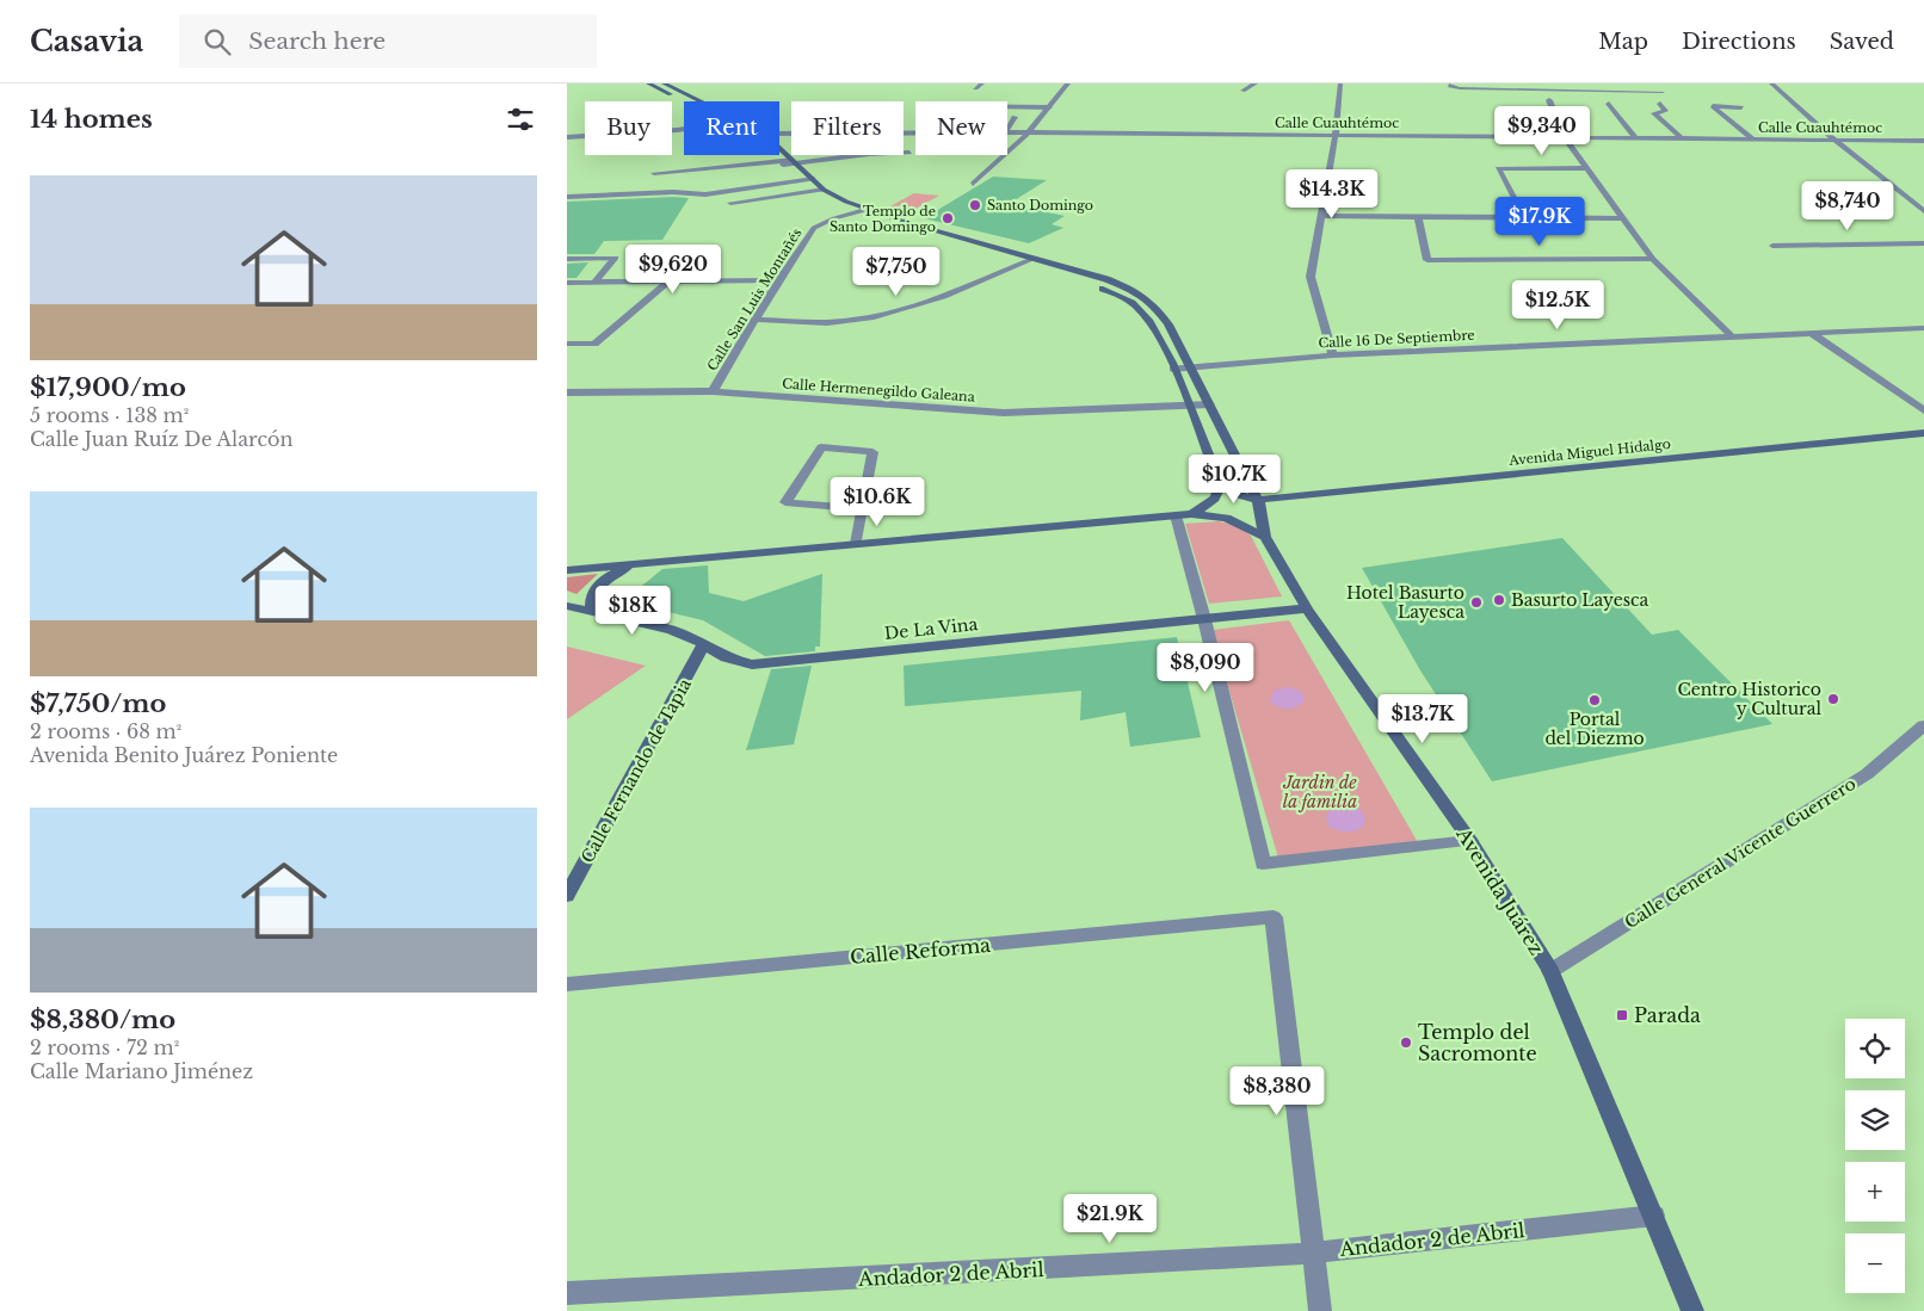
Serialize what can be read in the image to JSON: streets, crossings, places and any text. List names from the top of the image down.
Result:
{
  "streets": {
    "main road": [
      "Avenida Miguel Hidalgo",
      "De La Vina",
      "Calle Fernando de Tapia",
      "Avenida Juárez"
    ],
    "street": [
      "Calle Cuauhtémoc",
      "Calle San Luis Montañés",
      "Calle 16 De Septiembre",
      "Calle Hermenegildo Galeana",
      "Calle General Vicente Guerrero",
      "Calle Reforma",
      "Andador 2 de Abril"
    ]
  },
  "crossings": [
    ["Calle San Luis Montañés", "Calle Hermenegildo Galeana"],
    ["Calle San Luis Montañés", "Avenida Juárez"],
    ["Calle 16 De Septiembre", "Avenida Juárez"],
    ["Calle Hermenegildo Galeana", "Avenida Juárez"],
    ["Avenida Miguel Hidalgo", "Avenida Juárez"],
    ["De La Vina", "Calle Fernando de Tapia"],
    ["De La Vina", "Avenida Juárez"],
    ["Calle General Vicente Guerrero", "Avenida Juárez"],
    ["Avenida Juárez", "Andador 2 de Abril"],
    ["Calle Reforma", "Andador 2 de Abril"]
  ],
  "parks": ["Jardin de la familia"],
  "places": {
    "other": [
      "Santo Domingo",
      "Templo de Santo Domingo",
      "Basurto Layesca",
      "Hotel Basurto Layesca",
      "Centro Historico y Cultural",
      "Portal del Diezmo",
      "Templo del Sacromonte"
    ],
    "transit": ["Parada"]
  },
  "page": {
    "header": "Casavia",
    "search": "Search here",
    "nav": ["Map", "Directions", "Saved"],
    "heading": "14 homes",
    "chip": [
      "Buy",
      "Rent",
      "Filters",
      "New"
    ],
    "price": [
      "$9,340",
      "$14.3K",
      "$8,740",
      "$17.9K",
      "$9,620",
      "$7,750",
      "$12.5K",
      "$10.7K",
      "$10.6K",
      "$18K",
      "$8,090",
      "$13.7K",
      "$8,380",
      "$21.9K"
    ],
    "list": [
      {
        "name": "$17,900/mo",
        "note": "5 rooms · 138 m² · Calle Juan Ruíz De Alarcón"
      },
      {
        "name": "$7,750/mo",
        "note": "2 rooms · 68 m² · Avenida Benito Juárez Poniente"
      },
      {
        "name": "$8,380/mo",
        "note": "2 rooms · 72 m² · Calle Mariano Jiménez"
      }
    ],
    "map_buttons": ["+", "−"]
  }
}
